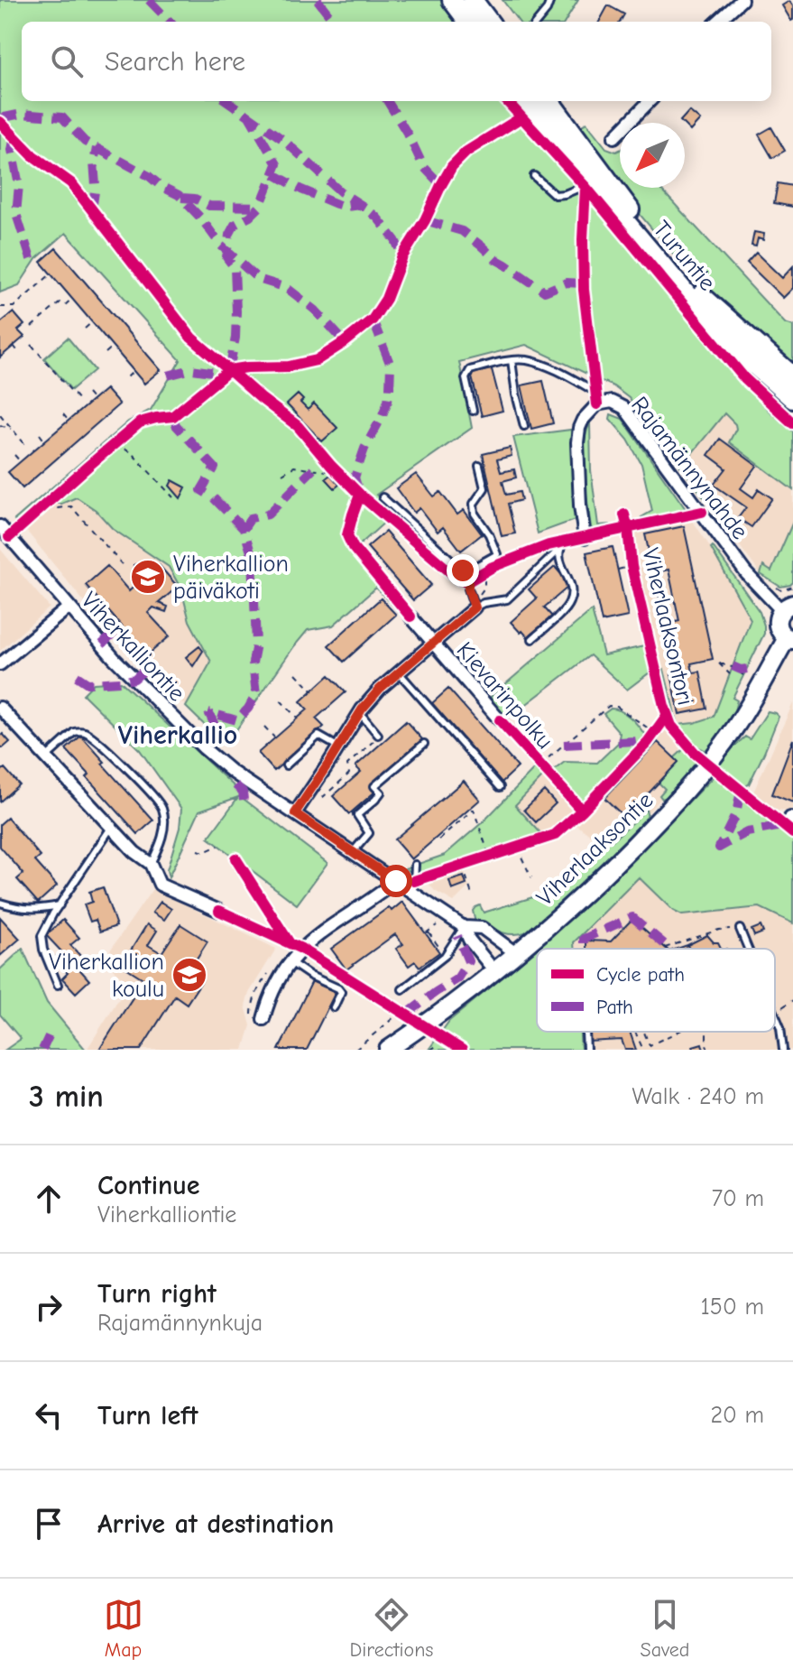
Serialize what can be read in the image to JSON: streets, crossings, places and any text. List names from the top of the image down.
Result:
{
  "streets": {
    "main road": ["Turuntie"],
    "street": [
      "Rajamännynahde",
      "Viherkalliontie",
      "Kievarinpolku",
      "Viherlaaksontie"
    ],
    "cycle path": ["Viherlaaksontori"]
  },
  "crossings": [
    ["Viherkalliontie", "Viherlaaksontie"]
  ],
  "districts": ["Viherkallio"],
  "places": {
    "school or university": ["Viherkallion päiväkoti", "Viherkallion koulu"]
  },
  "legend": ["Cycle path", "Path"],
  "north": "bottom left",
  "page": {
    "search": "Search here",
    "heading": ["3 min", "Walk · 240 m"],
    "list": [
      ["Continue", "Viherkalliontie", "70 m"],
      ["Turn right", "Rajamännynkuja", "150 m"],
      ["Turn left", "20 m"],
      "Arrive at destination"
    ],
    "nav": ["Map", "Directions", "Saved"]
  }
}
